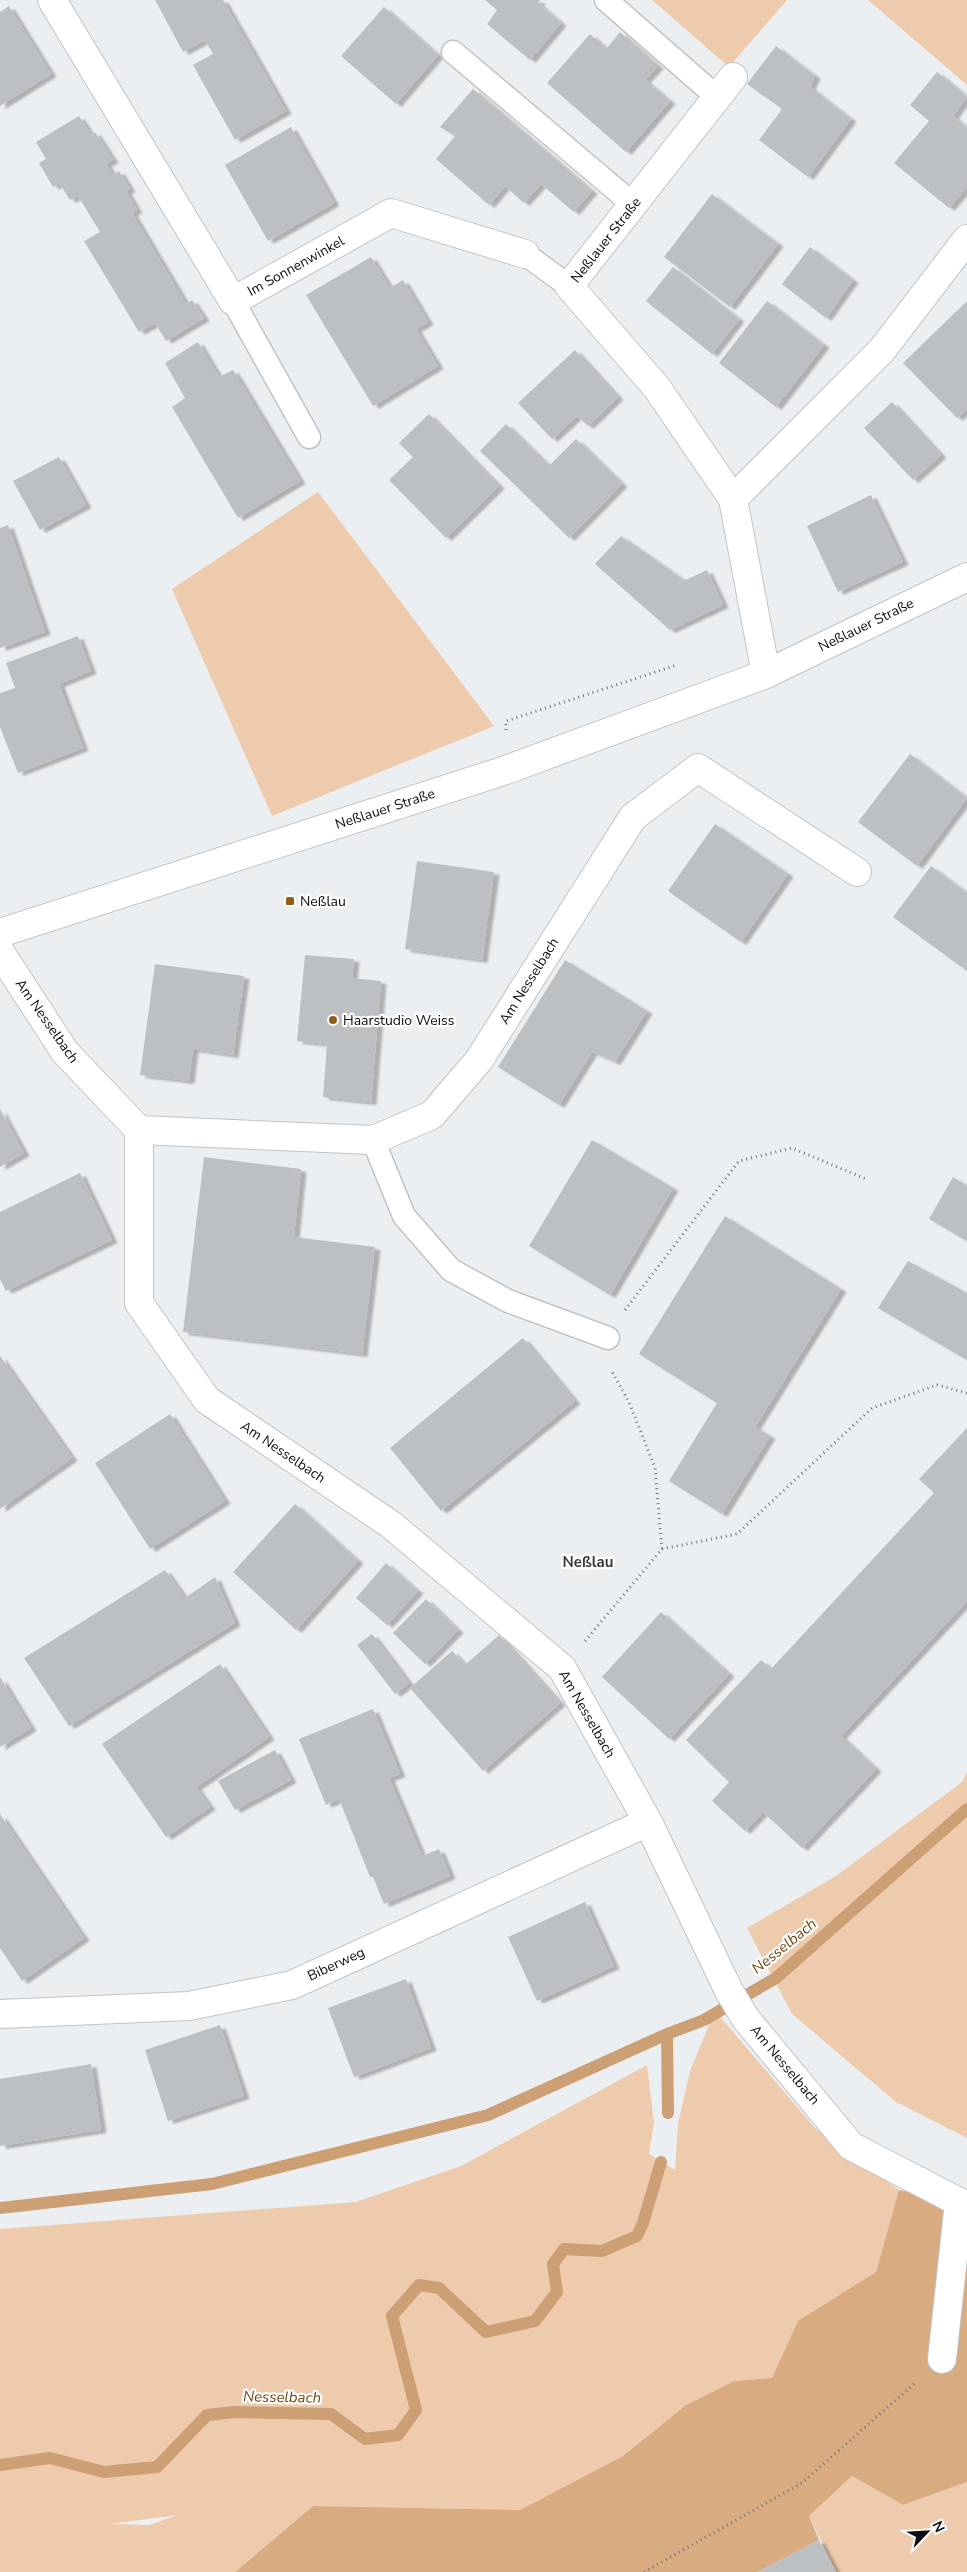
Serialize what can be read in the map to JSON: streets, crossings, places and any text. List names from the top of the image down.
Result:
{
  "streets": {
    "street": [
      "Neßlauer Straße",
      "Im Sonnenwinkel",
      "Am Nesselbach",
      "Biberweg"
    ]
  },
  "crossings": [
    ["Neßlauer Straße", "Im Sonnenwinkel"],
    ["Am Nesselbach", "Biberweg"]
  ],
  "districts": ["Neßlau"],
  "water": ["Nesselbach"],
  "places": {
    "transit": ["Neßlau"],
    "other": ["Haarstudio Weiss"]
  },
  "north": "top right"
}
